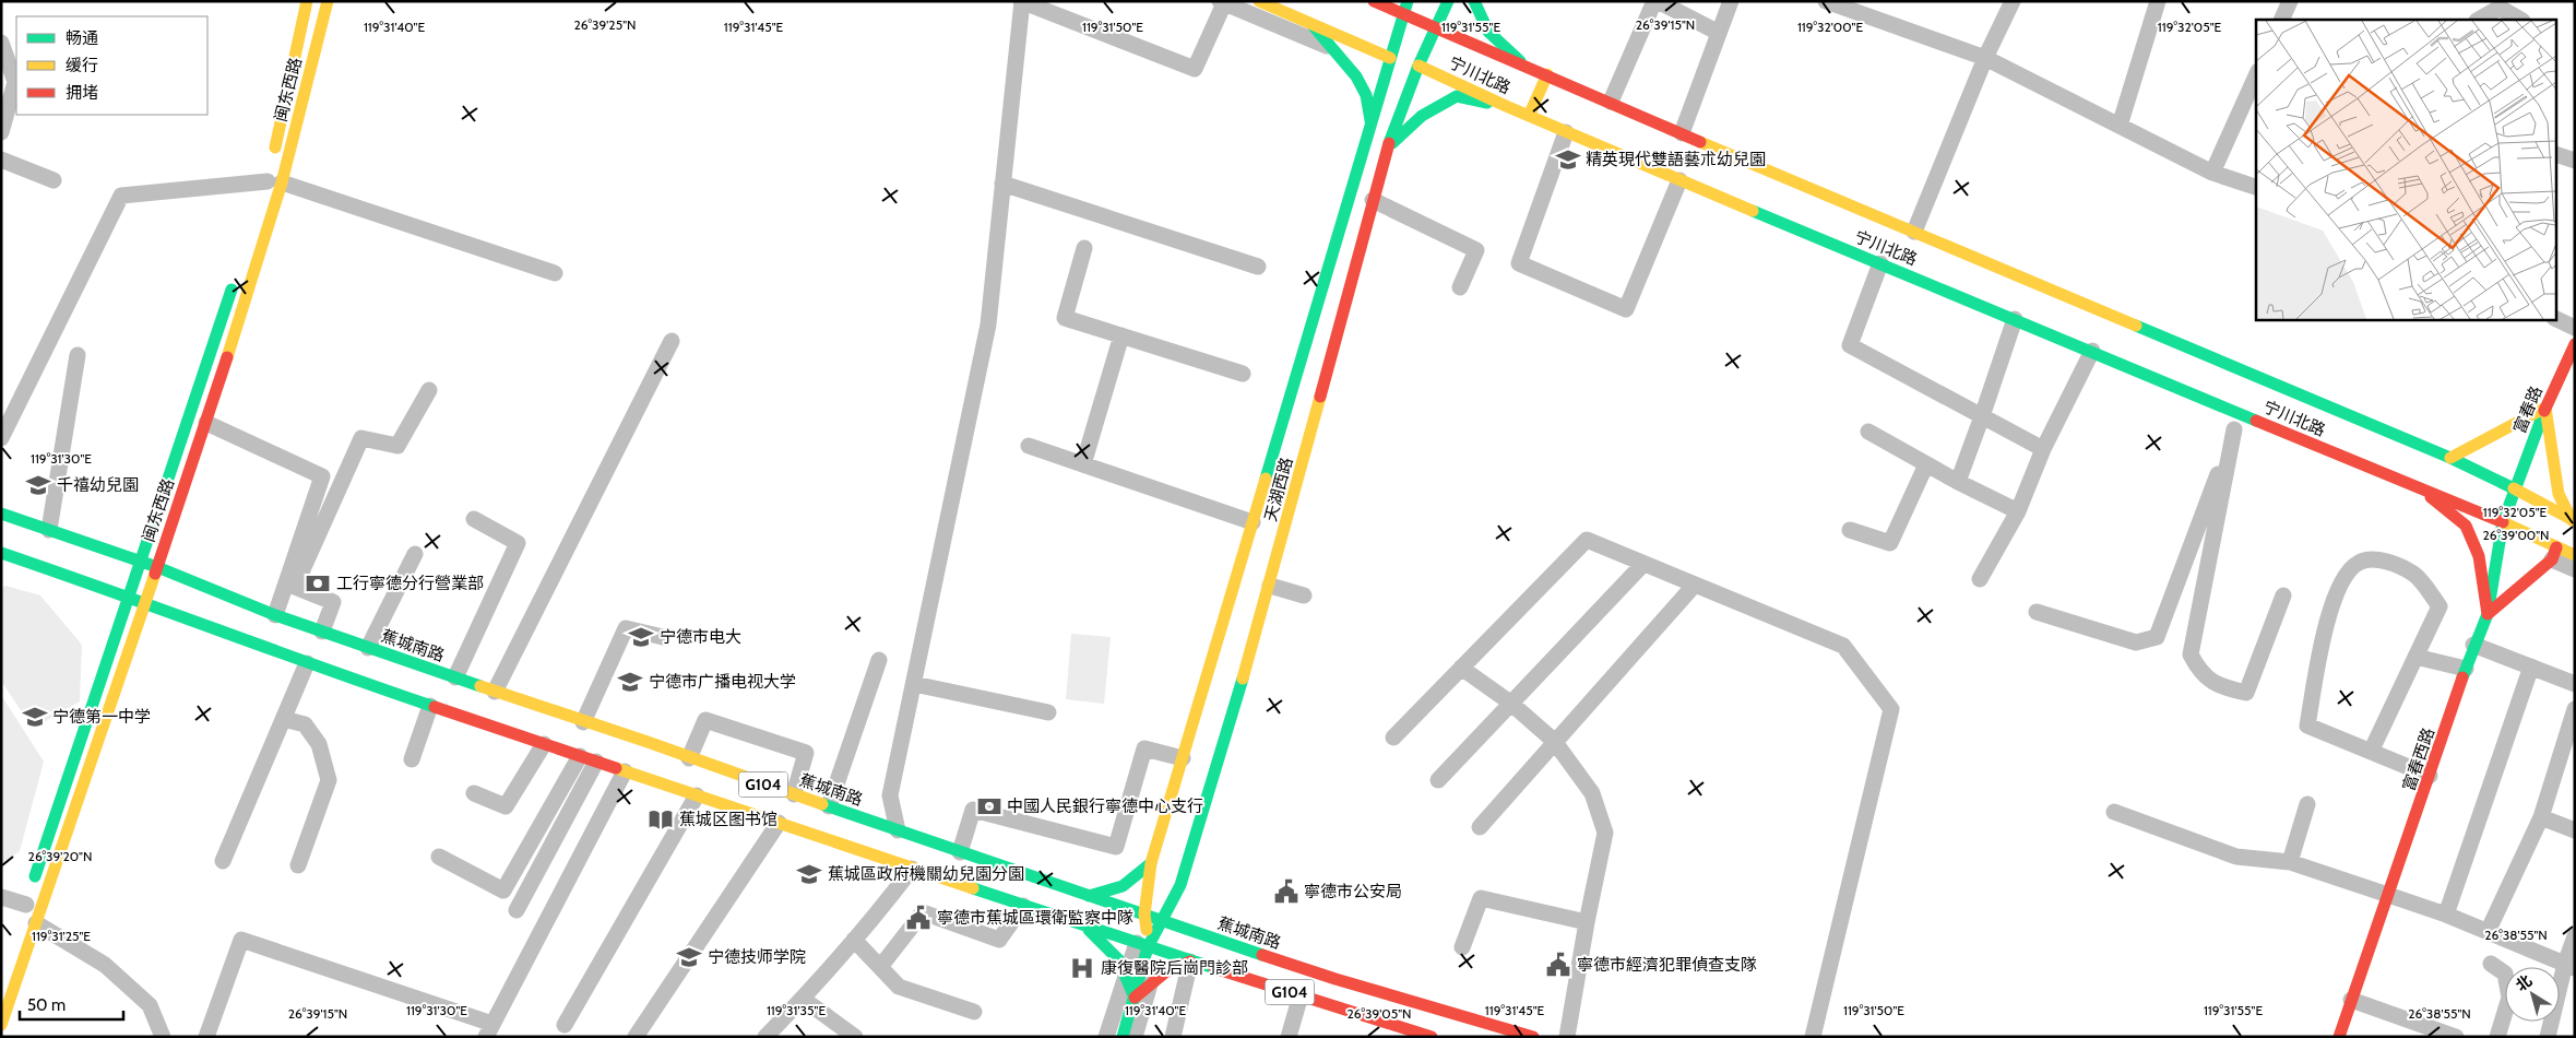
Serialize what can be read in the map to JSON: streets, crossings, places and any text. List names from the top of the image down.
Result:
{
  "streets": {
    "main road": [
      "宁川北路",
      "闽东西路",
      "富春路",
      "天湖西路",
      "蕉城南路",
      "富春西路",
      "G104"
    ]
  },
  "crossings": [
    ["宁川北路", "富春路"],
    ["宁川北路", "天湖西路"],
    ["宁川北路", "富春西路"],
    ["闽东西路", "蕉城南路"],
    ["闽东西路", "G104"],
    ["富春路", "富春西路"],
    ["天湖西路", "蕉城南路"],
    ["天湖西路", "G104"]
  ],
  "places": {
    "school or university": [
      "精英現代雙語藝朮幼兒園",
      "千禧幼兒園",
      "宁德市电大",
      "宁德市广播电视大学",
      "宁德第一中学",
      "蕉城區政府機關幼兒園分園",
      "宁德技师学院"
    ],
    "bank": ["工行寧德分行營業部", "中國人民銀行寧德中心支行"],
    "library": ["蕉城区图书馆"],
    "public building": ["寧德市公安局", "寧德市蕉城區環衛監察中隊", "寧德市經濟犯罪偵查支隊"],
    "hospital": ["康復醫院后崗門診部"]
  },
  "legend": ["畅通", "缓行", "拥堵"],
  "scale_bar": "50 m",
  "north": "top left",
  "coordinates": [
    "26°39'25\"N",
    "26°39'15\"N",
    "119°31'40\"E",
    "119°31'45\"E",
    "119°31'50\"E",
    "119°31'55\"E",
    "119°32'00\"E",
    "119°32'05\"E",
    "119°31'30\"E",
    "26°39'00\"N",
    "26°39'20\"N",
    "26°38'55\"N",
    "119°31'25\"E",
    "119°31'35\"E",
    "26°39'05\"N"
  ]
}
